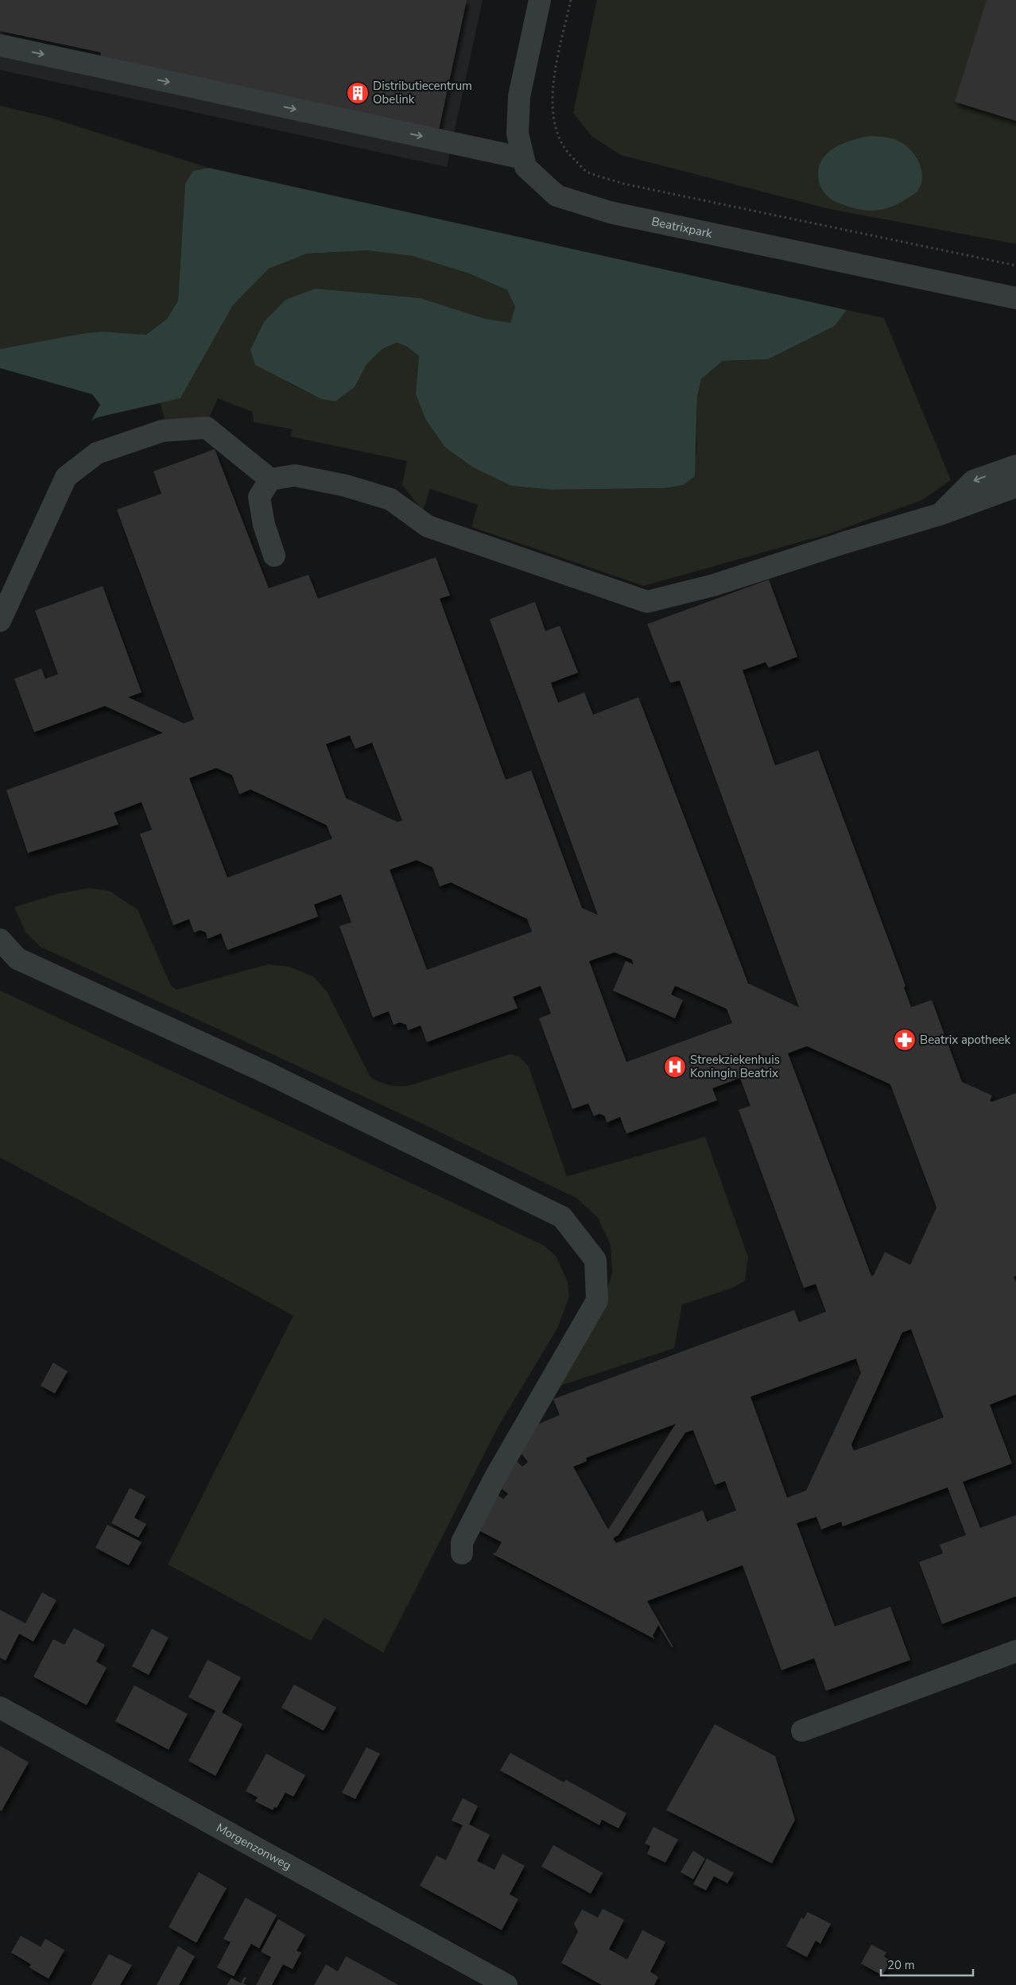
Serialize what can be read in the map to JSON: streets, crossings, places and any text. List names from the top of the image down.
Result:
{
  "streets": {
    "street": ["Beatrixpark", "Morgenzonweg"]
  },
  "places": {
    "building": ["Distributiecentrum Obelink"],
    "pharmacy": ["Beatrix apotheek"],
    "hospital": ["Streekziekenhuis Koningin Beatrix"]
  },
  "scale_bar": "20 m"
}
